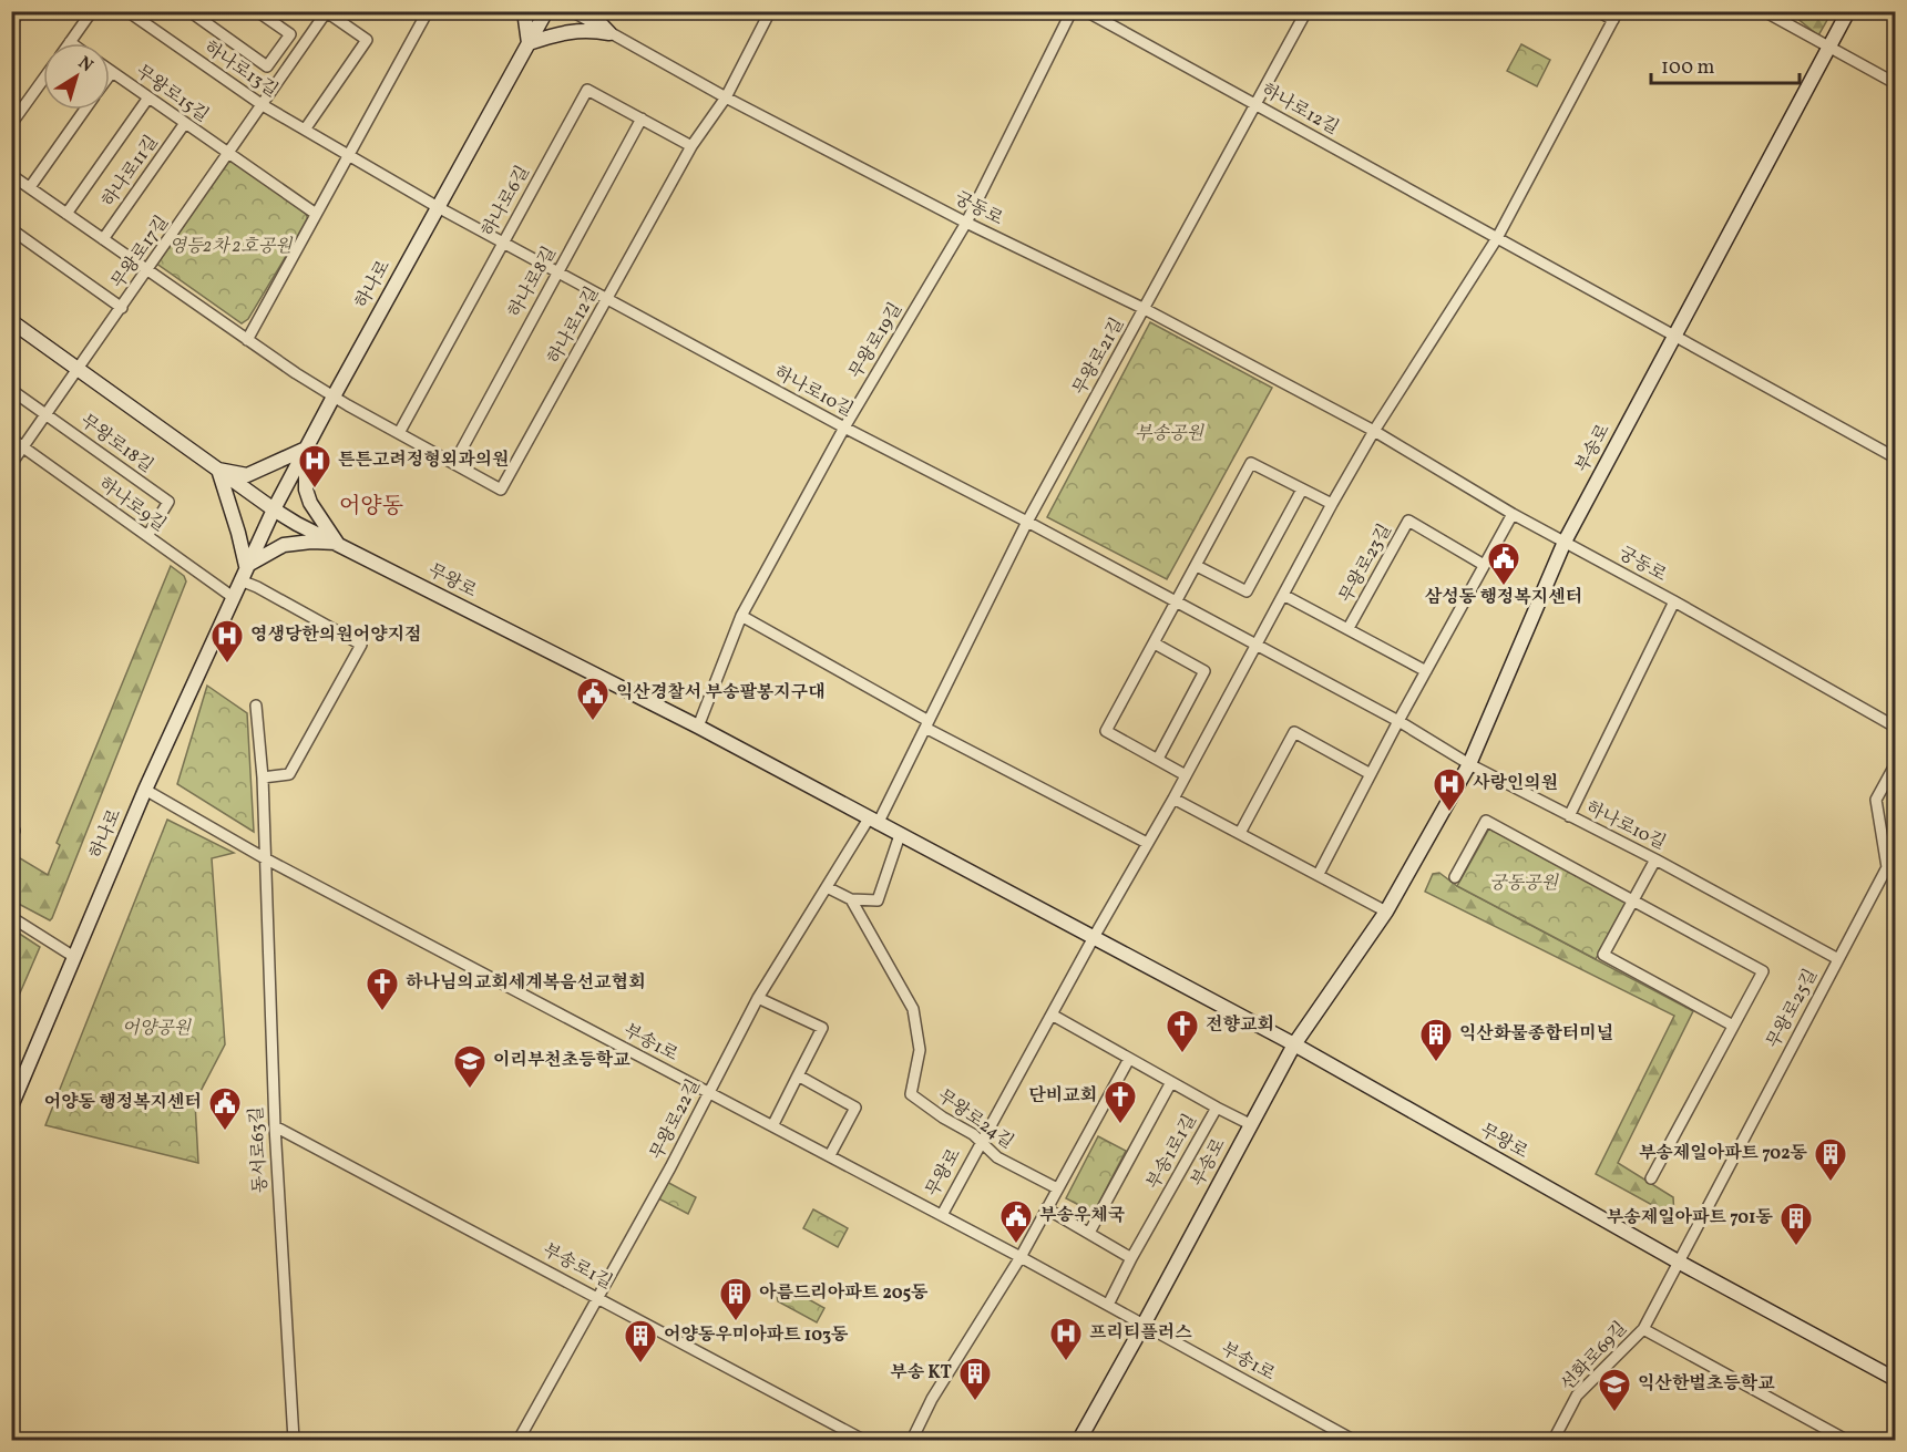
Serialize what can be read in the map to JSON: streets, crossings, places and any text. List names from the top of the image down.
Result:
{
  "streets": {
    "street": [
      "하나로13길",
      "무왕로15길",
      "하나로12길",
      "하나로11길",
      "하나로6길",
      "궁동로",
      "무왕로17길",
      "하나로8길",
      "하나로",
      "무왕로19길",
      "무왕로21길",
      "하나로10길",
      "무왕로18길",
      "부송로",
      "하나로9길",
      "무왕로23길",
      "무왕로",
      "무왕로25길",
      "부송1로",
      "무왕로22길",
      "무왕로24길",
      "동서로63길",
      "부송1로1길",
      "부송로1길",
      "선화로69길"
    ]
  },
  "crossings": [
    ["하나로13길", "무왕로17길"],
    ["하나로13길", "하나로"],
    ["하나로13길", "하나로10길"],
    ["무왕로15길", "하나로11길"],
    ["무왕로15길", "무왕로17길"],
    ["하나로12길", "하나로6길"],
    ["하나로12길", "궁동로"],
    ["하나로12길", "하나로8길"],
    ["하나로12길", "하나로"],
    ["하나로12길", "무왕로21길"],
    ["하나로12길", "하나로10길"],
    ["하나로12길", "부송로"],
    ["하나로6길", "하나로8길"],
    ["하나로6길", "하나로10길"],
    ["궁동로", "무왕로19길"],
    ["궁동로", "무왕로21길"],
    ["궁동로", "부송로"],
    ["무왕로17길", "무왕로18길"],
    ["무왕로17길", "하나로9길"],
    ["무왕로17길", "무왕로"],
    ["하나로8길", "하나로10길"],
    ["하나로", "하나로10길"],
    ["하나로", "하나로9길"],
    ["하나로", "무왕로"],
    ["하나로", "부송1로"],
    ["무왕로19길", "하나로10길"],
    ["무왕로19길", "무왕로"],
    ["무왕로21길", "하나로10길"],
    ["무왕로21길", "무왕로"],
    ["무왕로21길", "무왕로22길"],
    ["하나로10길", "부송로"],
    ["하나로10길", "무왕로25길"],
    ["무왕로18길", "하나로9길"],
    ["부송로", "무왕로"],
    ["부송로", "부송1로"],
    ["무왕로", "무왕로25길"],
    ["무왕로", "부송1로"],
    ["무왕로", "무왕로22길"],
    ["무왕로", "무왕로24길"],
    ["무왕로", "부송1로1길"],
    ["무왕로", "선화로69길"],
    ["무왕로25길", "선화로69길"],
    ["부송1로", "무왕로22길"],
    ["부송1로", "동서로63길"],
    ["부송1로", "부송1로1길"],
    ["무왕로22길", "부송로1길"],
    ["동서로63길", "부송로1길"]
  ],
  "districts": ["어양동"],
  "parks": [
    "영등2차 2호공원",
    "부송공원",
    "궁동공원",
    "어양공원"
  ],
  "places": {
    "hospital": [
      "튼튼고려정형외과의원",
      "영생당한의원어양지점",
      "사랑인의원",
      "프리티플러스"
    ],
    "public building": [
      "삼성동 행정복지센터",
      "익산경찰서 부송팔봉지구대",
      "어양동 행정복지센터",
      "부송우체국"
    ],
    "church": ["하나님의교회세계복음선교협회", "전향교회", "단비교회"],
    "building": [
      "익산화물종합터미널",
      "부송제일아파트 702동",
      "부송제일아파트 701동",
      "아름드리아파트 205동",
      "어양동우미아파트 103동",
      "부송 KT"
    ],
    "school or university": ["이리부천초등학교", "익산한벌초등학교"]
  },
  "scale_bar": "100 m",
  "north": "top right"
}
